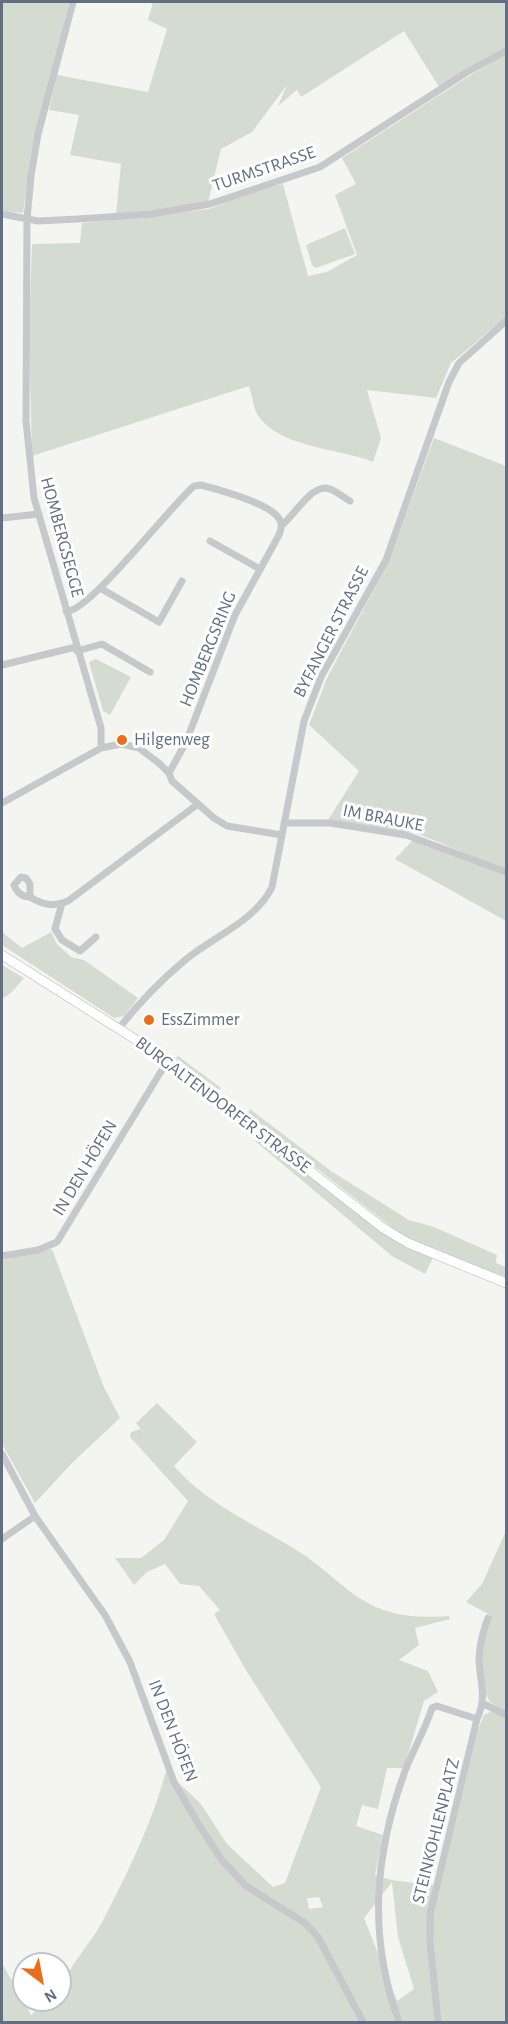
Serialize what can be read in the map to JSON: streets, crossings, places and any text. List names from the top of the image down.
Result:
{
  "streets": {
    "main road": ["BURGALTENDORFER STRASSE"],
    "street": [
      "TURMSTRASSE",
      "HOMBERGSEGGE",
      "BYFANGER STRASSE",
      "HOMBERGSRING",
      "IM BRAUKE",
      "IN DEN HÖFEN",
      "STEINKOHLENPLATZ"
    ]
  },
  "crossings": [
    ["TURMSTRASSE", "HOMBERGSEGGE"],
    ["BYFANGER STRASSE", "IM BRAUKE"],
    ["BYFANGER STRASSE", "BURGALTENDORFER STRASSE"],
    ["BURGALTENDORFER STRASSE", "IN DEN HÖFEN"]
  ],
  "places": ["Hilgenweg", "EssZimmer"],
  "north": "bottom right"
}
